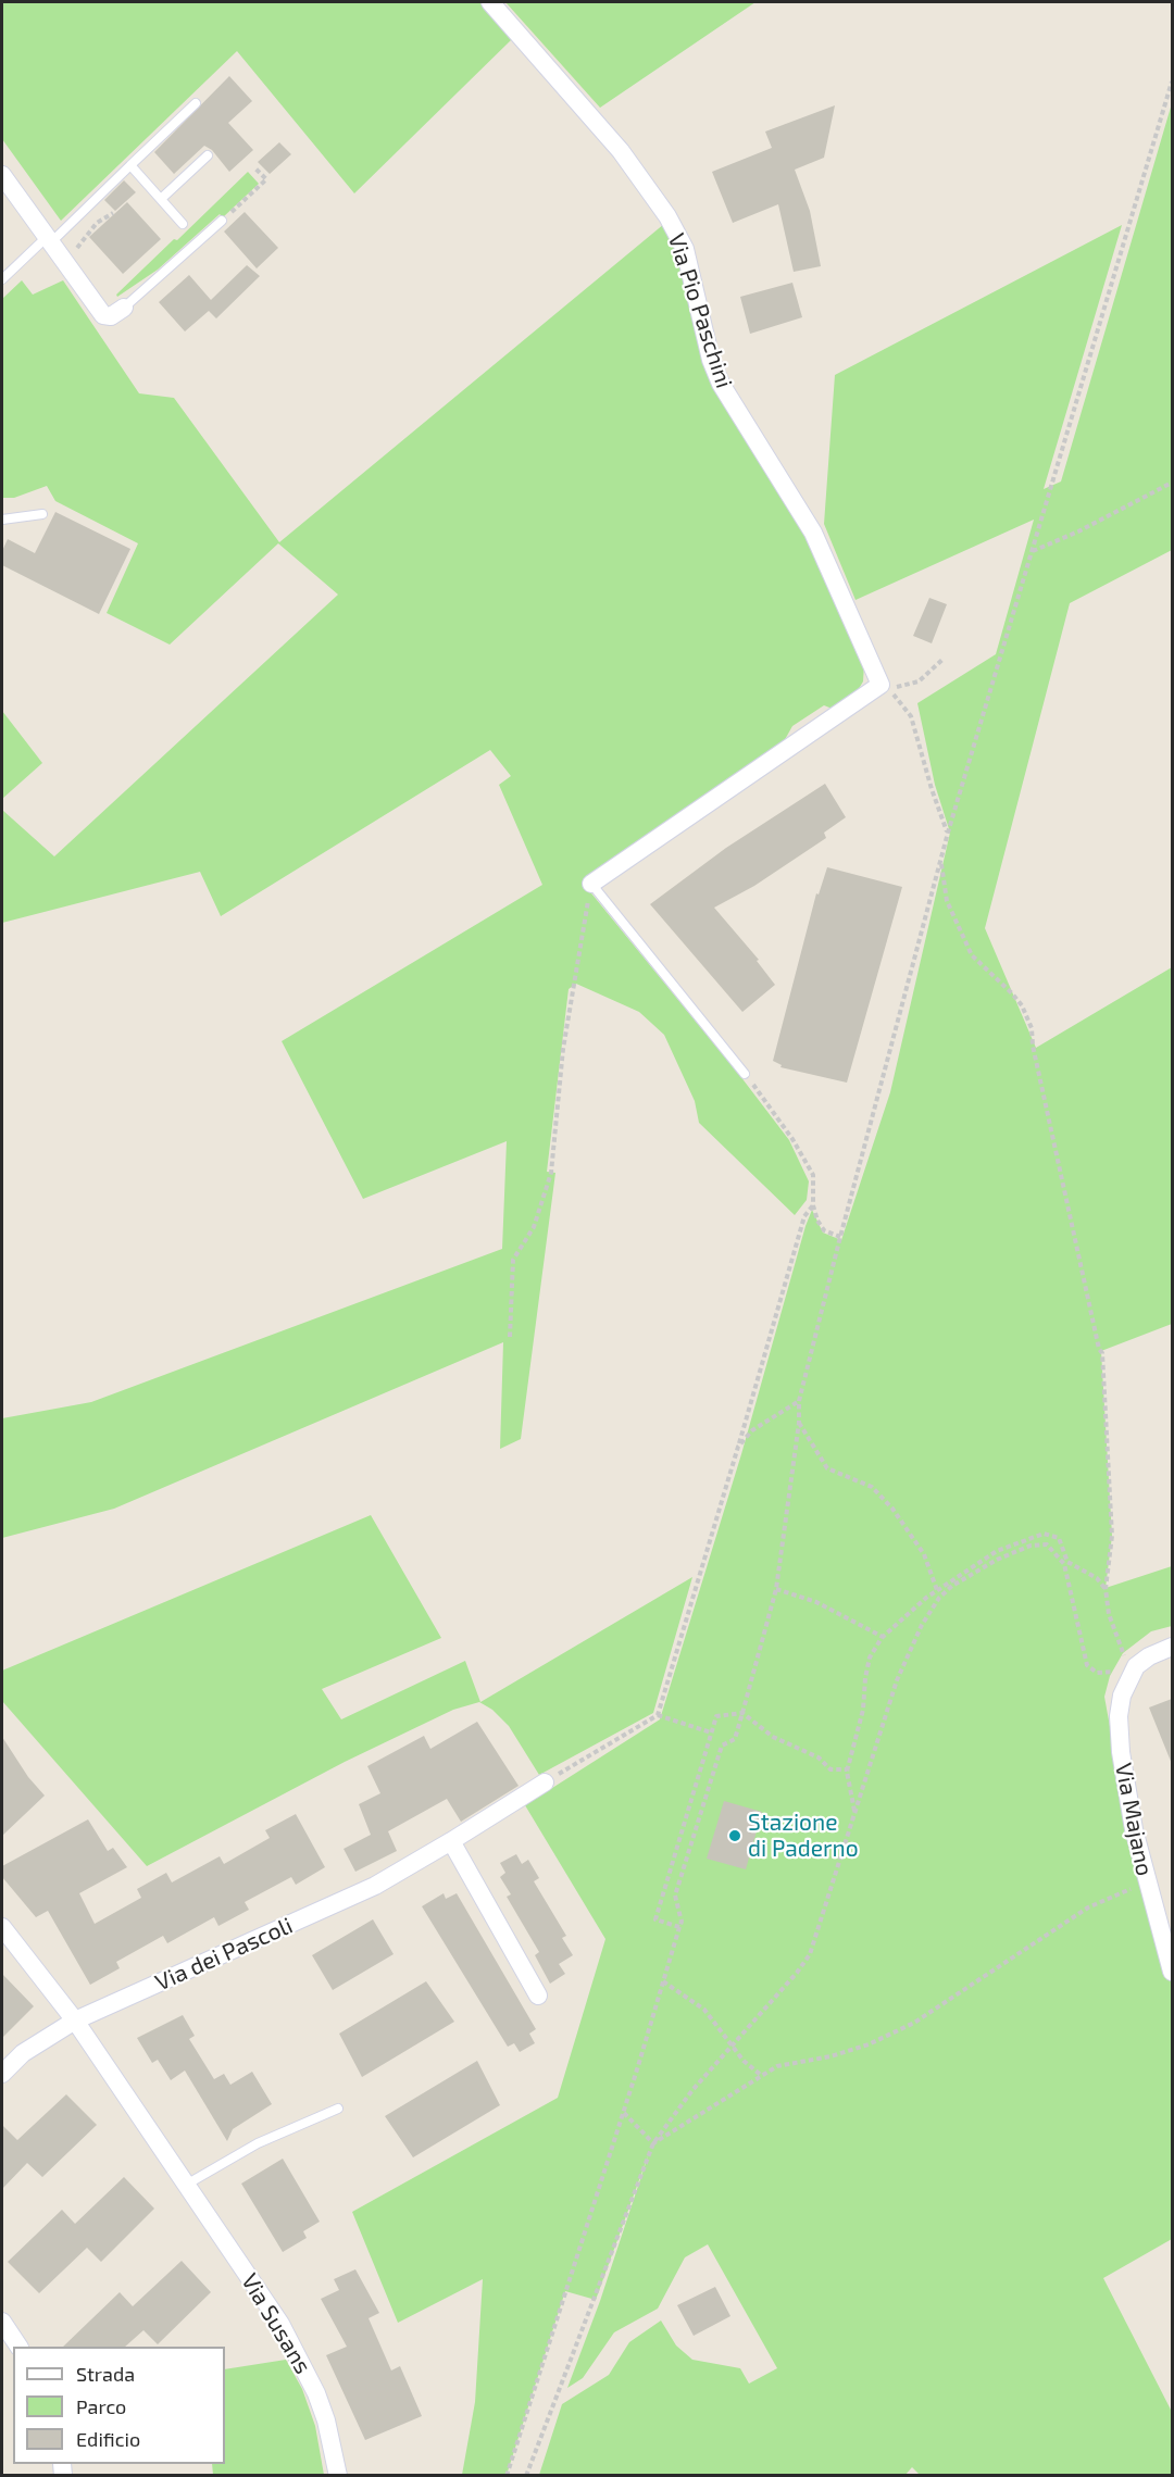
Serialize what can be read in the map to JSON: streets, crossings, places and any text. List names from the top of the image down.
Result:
{
  "streets": {
    "street": [
      "Via Pio Paschini",
      "Via Majano",
      "Via dei Pascoli",
      "Via Susans"
    ]
  },
  "crossings": [
    ["Via dei Pascoli", "Via Susans"]
  ],
  "places": ["Stazione di Paderno"],
  "legend": ["Strada", "Parco", "Edificio"]
}
